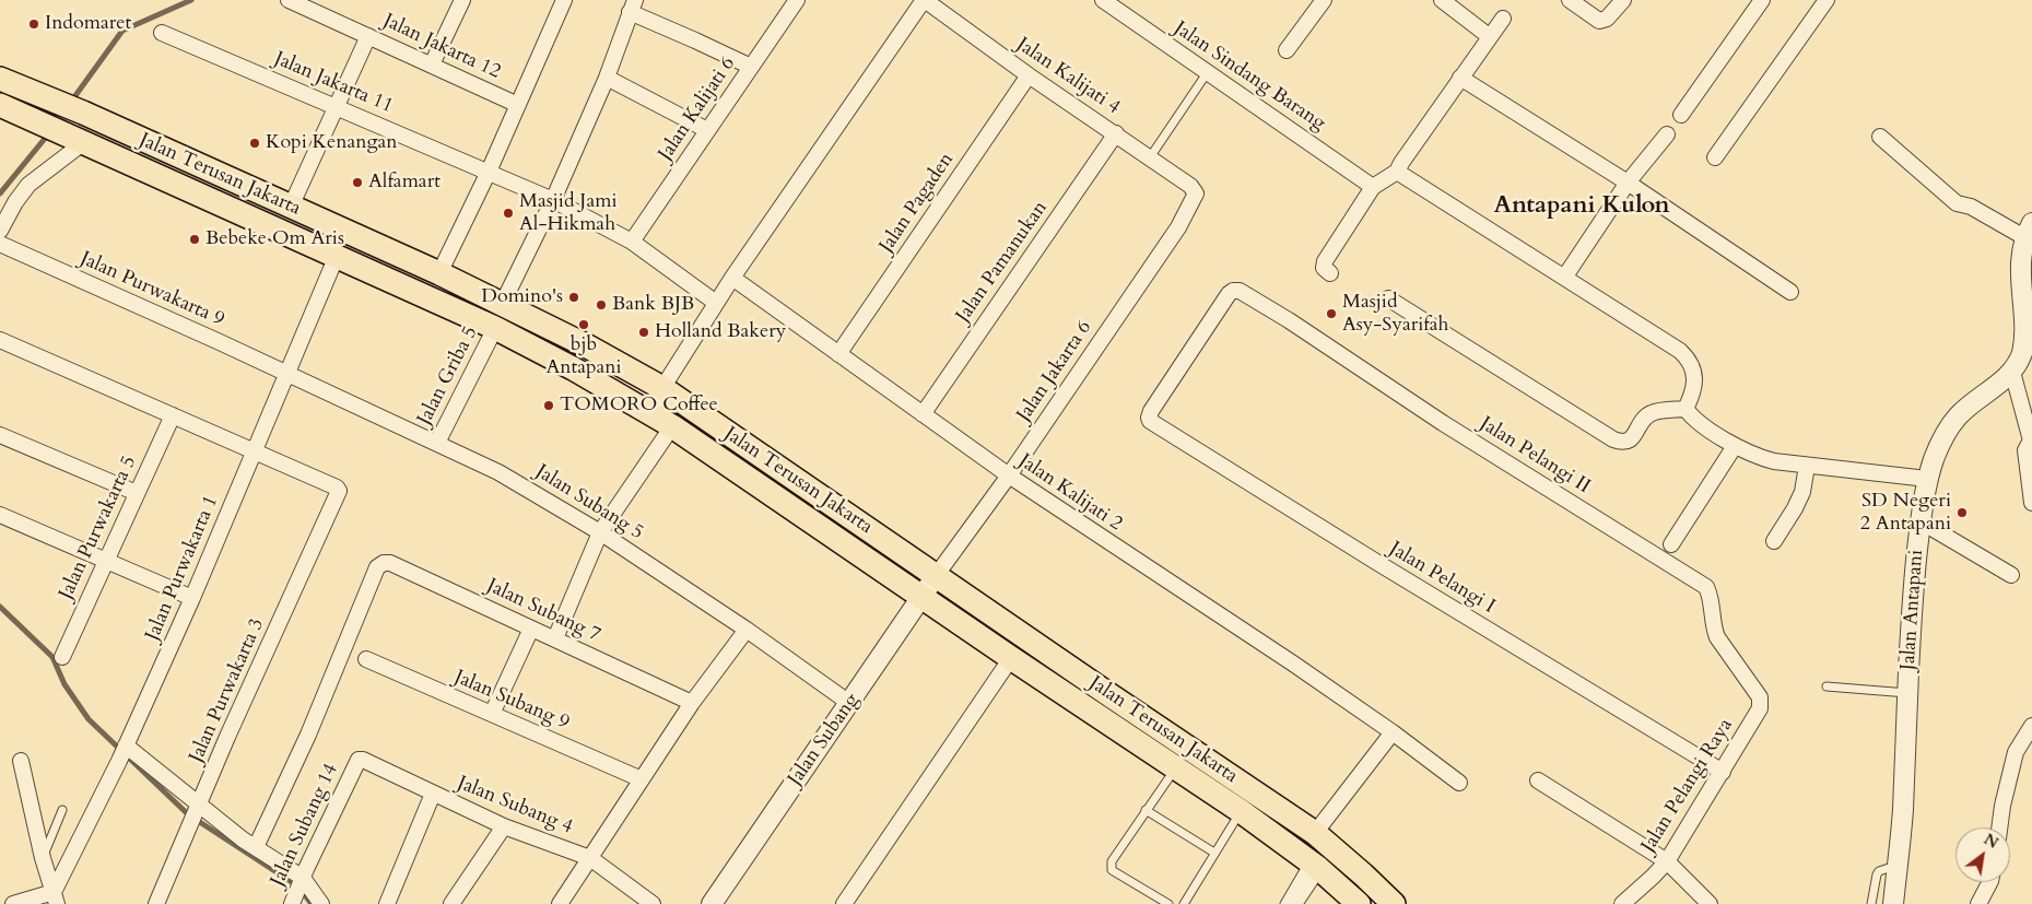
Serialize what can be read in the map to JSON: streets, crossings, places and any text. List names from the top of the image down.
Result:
{
  "streets": {
    "main road": ["Jalan Terusan Jakarta"],
    "street": [
      "Jalan Jakarta 12",
      "Jalan Kalijati 4",
      "Jalan Sindang Barang",
      "Jalan Jakarta 11",
      "Jalan Kalijati 6",
      "Jalan Pagaden",
      "Jalan Pamanukan",
      "Jalan Purwakarta 9",
      "Jalan Jakarta 6",
      "Jalan Griba 5",
      "Jalan Pelangi II",
      "Jalan Kalijati 2",
      "Jalan Subang 5",
      "Jalan Purwakarta 5",
      "Jalan Purwakarta 1",
      "Jalan Pelangi I",
      "Jalan Antapani",
      "Jalan Subang 7",
      "Jalan Purwakarta 3",
      "Jalan Subang 9",
      "Jalan Subang",
      "Jalan Pelangi Raya",
      "Jalan Subang 4",
      "Jalan Subang 14"
    ]
  },
  "crossings": [
    ["Jalan Kalijati 4", "Jalan Pagaden"],
    ["Jalan Kalijati 4", "Jalan Pamanukan"],
    ["Jalan Kalijati 4", "Jalan Jakarta 6"],
    ["Jalan Jakarta 11", "Jalan Kalijati 6"],
    ["Jalan Terusan Jakarta", "Jalan Jakarta 6"],
    ["Jalan Terusan Jakarta", "Jalan Griba 5"],
    ["Jalan Terusan Jakarta", "Jalan Purwakarta 1"],
    ["Jalan Terusan Jakarta", "Jalan Subang"],
    ["Jalan Pagaden", "Jalan Kalijati 2"],
    ["Jalan Pamanukan", "Jalan Kalijati 2"],
    ["Jalan Purwakarta 9", "Jalan Subang 5"],
    ["Jalan Purwakarta 9", "Jalan Purwakarta 1"],
    ["Jalan Jakarta 6", "Jalan Kalijati 2"],
    ["Jalan Jakarta 6", "Jalan Subang"],
    ["Jalan Griba 5", "Jalan Subang 5"],
    ["Jalan Pelangi II", "Jalan Pelangi I"],
    ["Jalan Pelangi II", "Jalan Pelangi Raya"],
    ["Jalan Subang 5", "Jalan Purwakarta 1"],
    ["Jalan Subang 5", "Jalan Subang"],
    ["Jalan Purwakarta 1", "Jalan Purwakarta 3"],
    ["Jalan Pelangi I", "Jalan Pelangi Raya"],
    ["Jalan Subang 4", "Jalan Subang 14"]
  ],
  "districts": ["Antapani Kulon"],
  "places": [
    "Indomaret",
    "Kopi Kenangan",
    "Alfamart",
    "Masjid Jami Al-Hikmah",
    "Bebeke Om Aris",
    "Domino's",
    "Bank BJB",
    "Masjid Asy-Syarifah",
    "bjb Antapani",
    "Holland Bakery",
    "TOMORO Coffee",
    "SD Negeri 2 Antapani"
  ],
  "north": "top right"
}
